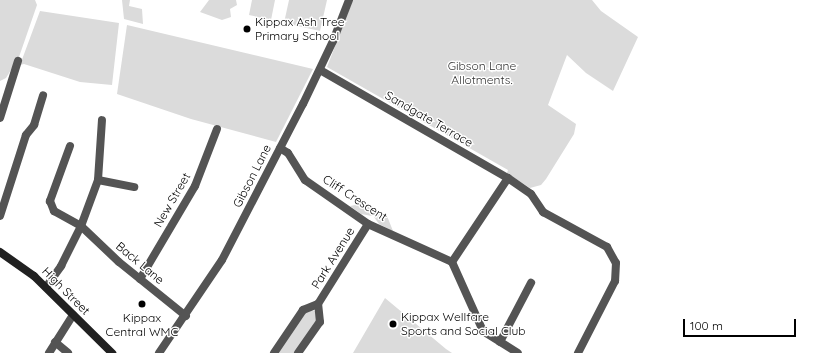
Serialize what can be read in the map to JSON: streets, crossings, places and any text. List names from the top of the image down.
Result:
{
  "streets": {
    "main road": ["High Street"],
    "street": [
      "Sandgate Terrace",
      "Gibson Lane",
      "Cliff Crescent",
      "New Street",
      "Park Avenue",
      "Back Lane"
    ]
  },
  "crossings": [
    ["Sandgate Terrace", "Gibson Lane"],
    ["Gibson Lane", "Cliff Crescent"],
    ["Gibson Lane", "Back Lane"],
    ["Cliff Crescent", "Park Avenue"],
    ["New Street", "Back Lane"]
  ],
  "parks": ["Gibson Lane Allotments."],
  "places": ["Kippax Ash Tree Primary School", "Kippax Central WMC", "Kippax Wellfare Sports and Social Club"],
  "scale_bar": "100 m"
}
